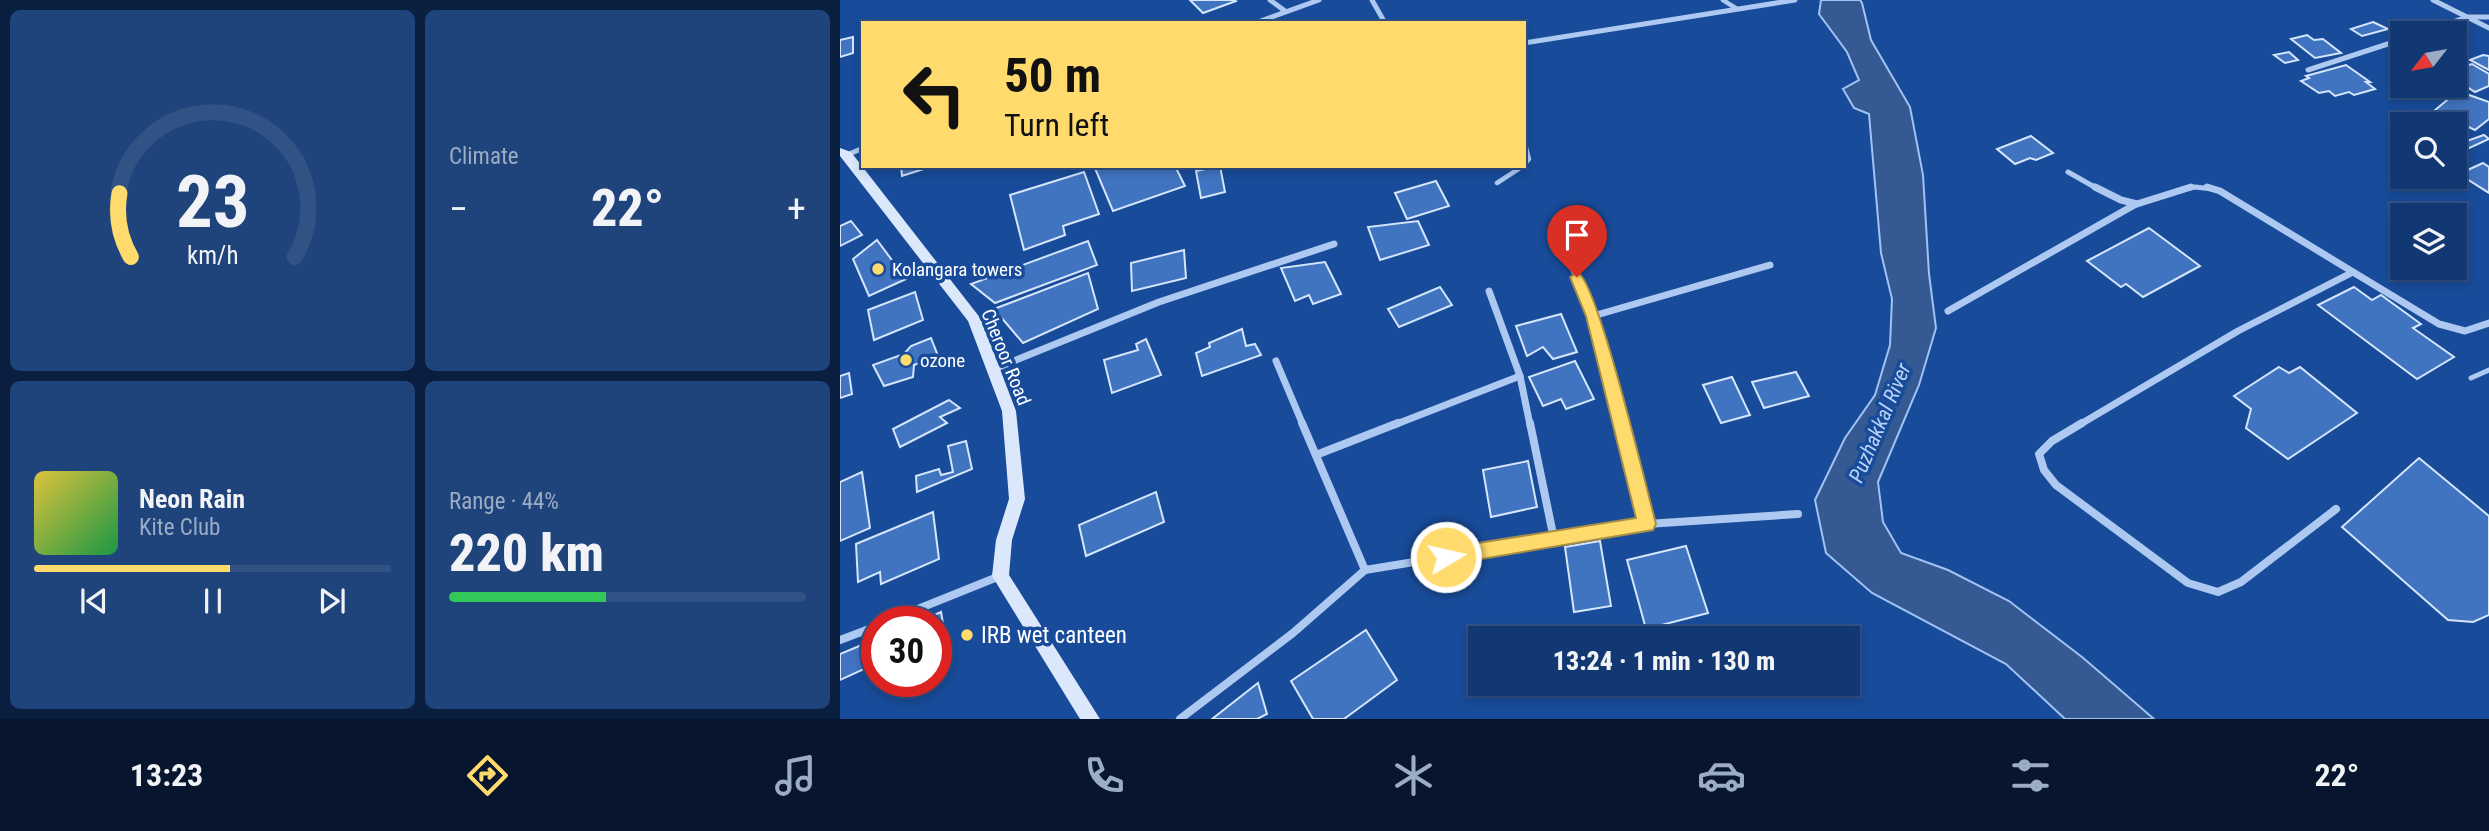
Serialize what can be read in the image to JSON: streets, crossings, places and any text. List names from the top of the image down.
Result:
{
  "streets": {
    "main road": ["Cheroor Road"]
  },
  "water": ["Puzhakkal River"],
  "places": ["Kolangara towers", "ozone", "IRB wet canteen"],
  "north": "bottom left",
  "page": {
    "tile": [
      "Climate",
      ["Range · 44%", "220 km"]
    ],
    "turn": ["50 m", "Turn left"],
    "heat": ["−", "22°", "+"],
    "song": ["Neon Rain", "Kite Club"],
    "limit": "30",
    "trip": "13:24 · 1 min · 130 m",
    "tabs": ["13:23", "22°"],
    "gauge": ["23", "km/h"]
  }
}
